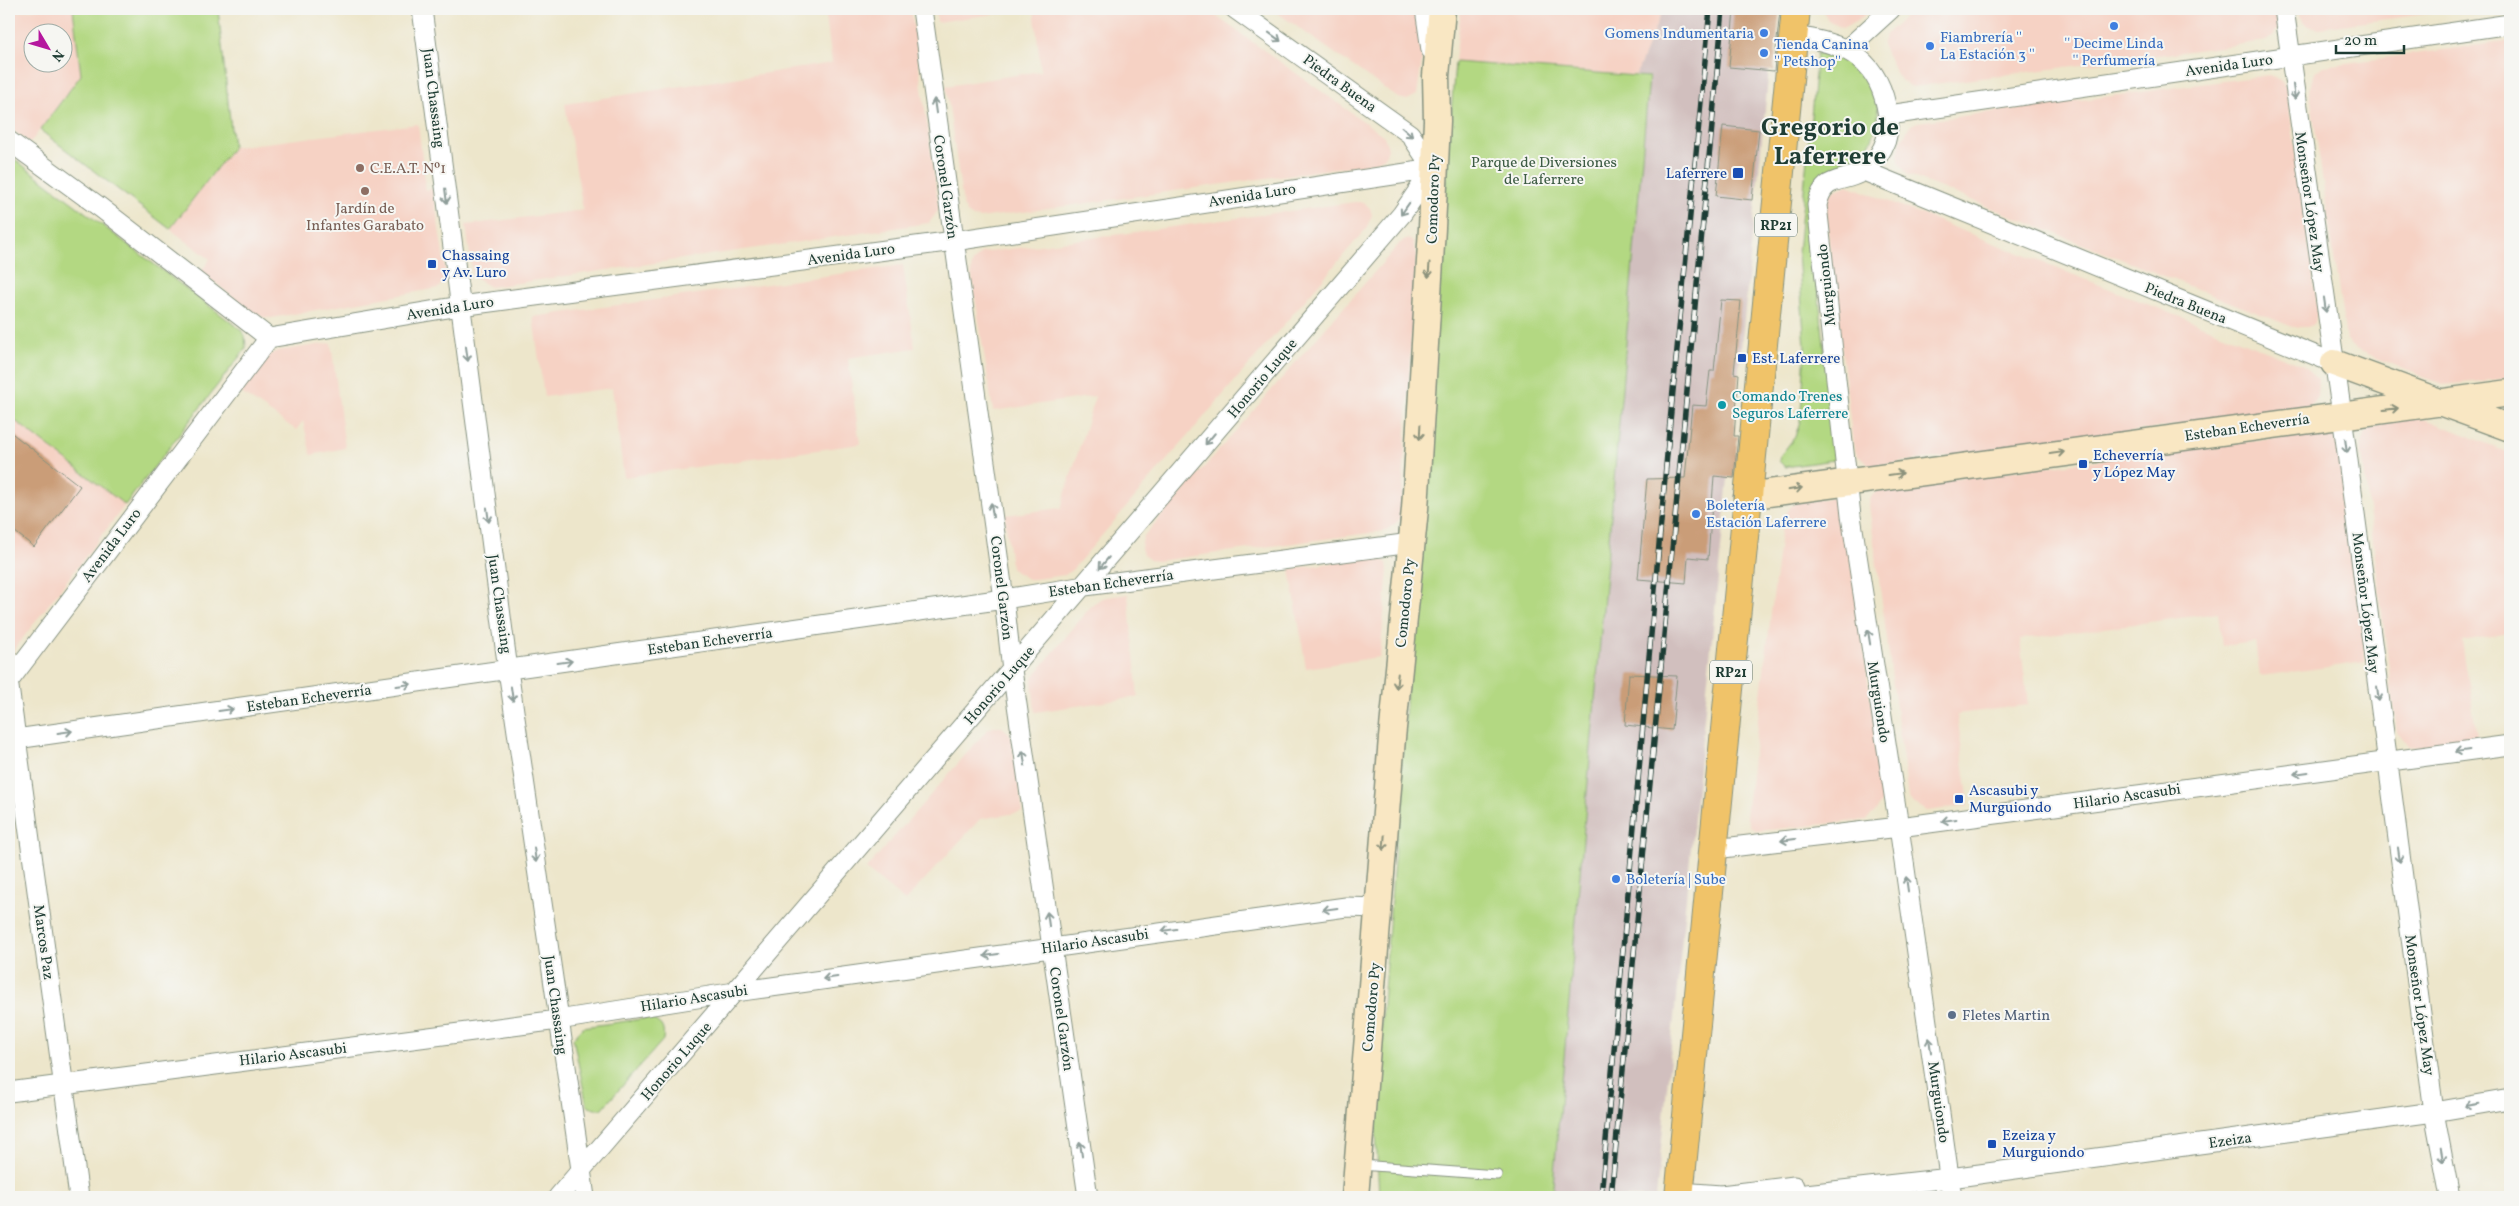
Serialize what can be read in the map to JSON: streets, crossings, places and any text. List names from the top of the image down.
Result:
{
  "streets": {
    "main road": [
      "Piedra Buena",
      "Comodoro Py",
      "RP21",
      "Esteban Echeverría"
    ],
    "street": [
      "Avenida Luro",
      "Juan Chassaing",
      "Coronel Garzón",
      "Monseñor López May",
      "Murguiondo",
      "Honorio Luque",
      "Hilario Ascasubi",
      "Marcos Paz",
      "Ezeiza"
    ]
  },
  "crossings": [
    ["Avenida Luro", "Piedra Buena"],
    ["Avenida Luro", "Juan Chassaing"],
    ["Avenida Luro", "Coronel Garzón"],
    ["Avenida Luro", "Comodoro Py"],
    ["Avenida Luro", "Monseñor López May"],
    ["Avenida Luro", "Honorio Luque"],
    ["Piedra Buena", "Comodoro Py"],
    ["Piedra Buena", "Monseñor López May"],
    ["Piedra Buena", "Murguiondo"],
    ["Piedra Buena", "Honorio Luque"],
    ["Piedra Buena", "Esteban Echeverría"],
    ["Juan Chassaing", "Honorio Luque"],
    ["Juan Chassaing", "Esteban Echeverría"],
    ["Juan Chassaing", "Hilario Ascasubi"],
    ["Coronel Garzón", "Honorio Luque"],
    ["Coronel Garzón", "Esteban Echeverría"],
    ["Coronel Garzón", "Hilario Ascasubi"],
    ["Comodoro Py", "Honorio Luque"],
    ["Comodoro Py", "Esteban Echeverría"],
    ["Comodoro Py", "Hilario Ascasubi"],
    ["Monseñor López May", "Esteban Echeverría"],
    ["Monseñor López May", "Hilario Ascasubi"],
    ["Monseñor López May", "Ezeiza"],
    ["RP21", "Esteban Echeverría"],
    ["RP21", "Hilario Ascasubi"],
    ["RP21", "Ezeiza"],
    ["Murguiondo", "Esteban Echeverría"],
    ["Murguiondo", "Hilario Ascasubi"],
    ["Murguiondo", "Ezeiza"],
    ["Honorio Luque", "Esteban Echeverría"],
    ["Honorio Luque", "Hilario Ascasubi"],
    ["Esteban Echeverría", "Marcos Paz"],
    ["Hilario Ascasubi", "Marcos Paz"]
  ],
  "one_way": [
    "Juan Chassaing",
    "Coronel Garzón",
    "Comodoro Py",
    "Monseñor López May",
    "Murguiondo",
    "Honorio Luque",
    "Esteban Echeverría",
    "Hilario Ascasubi"
  ],
  "districts": ["Gregorio de Laferrere"],
  "parks": ["Parque de Diversiones de Laferrere"],
  "places": {
    "other": [
      "'' Decime Linda '' Perfumería",
      "Gomens Indumentaria",
      "Fiambrería '' La Estación 3 ''",
      "Tienda Canina '' Petshop''",
      "C.E.A.T. Nº1",
      "Jardín de Infantes Garabato",
      "Comando Trenes Seguros Laferrere",
      "Boletería Estación Laferrere",
      "Boletería | Sube",
      "Fletes Martin"
    ],
    "transit": [
      "Laferrere",
      "Chassaing y Av. Luro",
      "Est. Laferrere",
      "Echeverría y López May",
      "Ascasubi y Murguiondo",
      "Ezeiza y Murguiondo"
    ]
  },
  "scale_bar": "20 m",
  "north": "bottom right"
}
